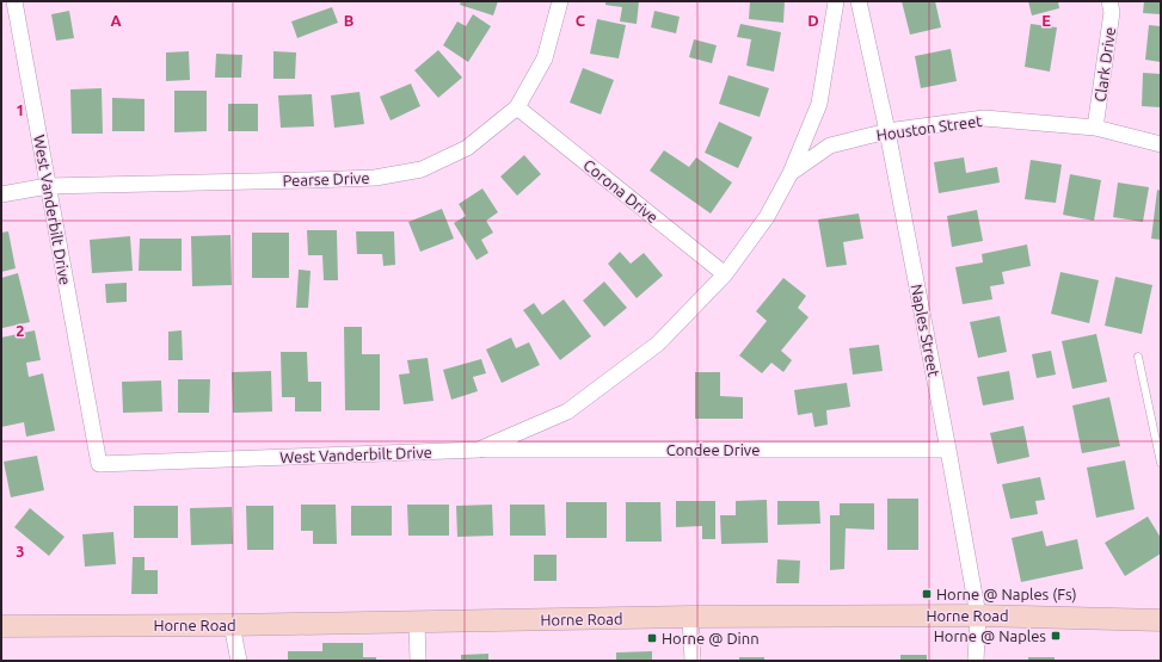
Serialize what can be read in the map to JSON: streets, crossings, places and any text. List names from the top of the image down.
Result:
{
  "streets": {
    "main road": ["Horne Road"],
    "street": [
      "Clark Drive",
      "Houston Street",
      "Pearse Drive",
      "Corona Drive",
      "West Vanderbilt Drive",
      "Naples Street",
      "Condee Drive"
    ]
  },
  "crossings": [
    ["Clark Drive", "Houston Street"],
    ["Houston Street", "West Vanderbilt Drive"],
    ["Houston Street", "Naples Street"],
    ["Pearse Drive", "Corona Drive"],
    ["Pearse Drive", "West Vanderbilt Drive"],
    ["Corona Drive", "West Vanderbilt Drive"],
    ["West Vanderbilt Drive", "Condee Drive"],
    ["Naples Street", "Condee Drive"],
    ["Naples Street", "Horne Road"]
  ],
  "places": {
    "transit": ["Horne @ Naples (Fs)", "Horne @ Naples", "Horne @ Dinn"]
  },
  "grid": {
    "columns": [
      "A",
      "B",
      "C",
      "D",
      "E"
    ],
    "rows": ["1", "2", "3"]
  }
}
